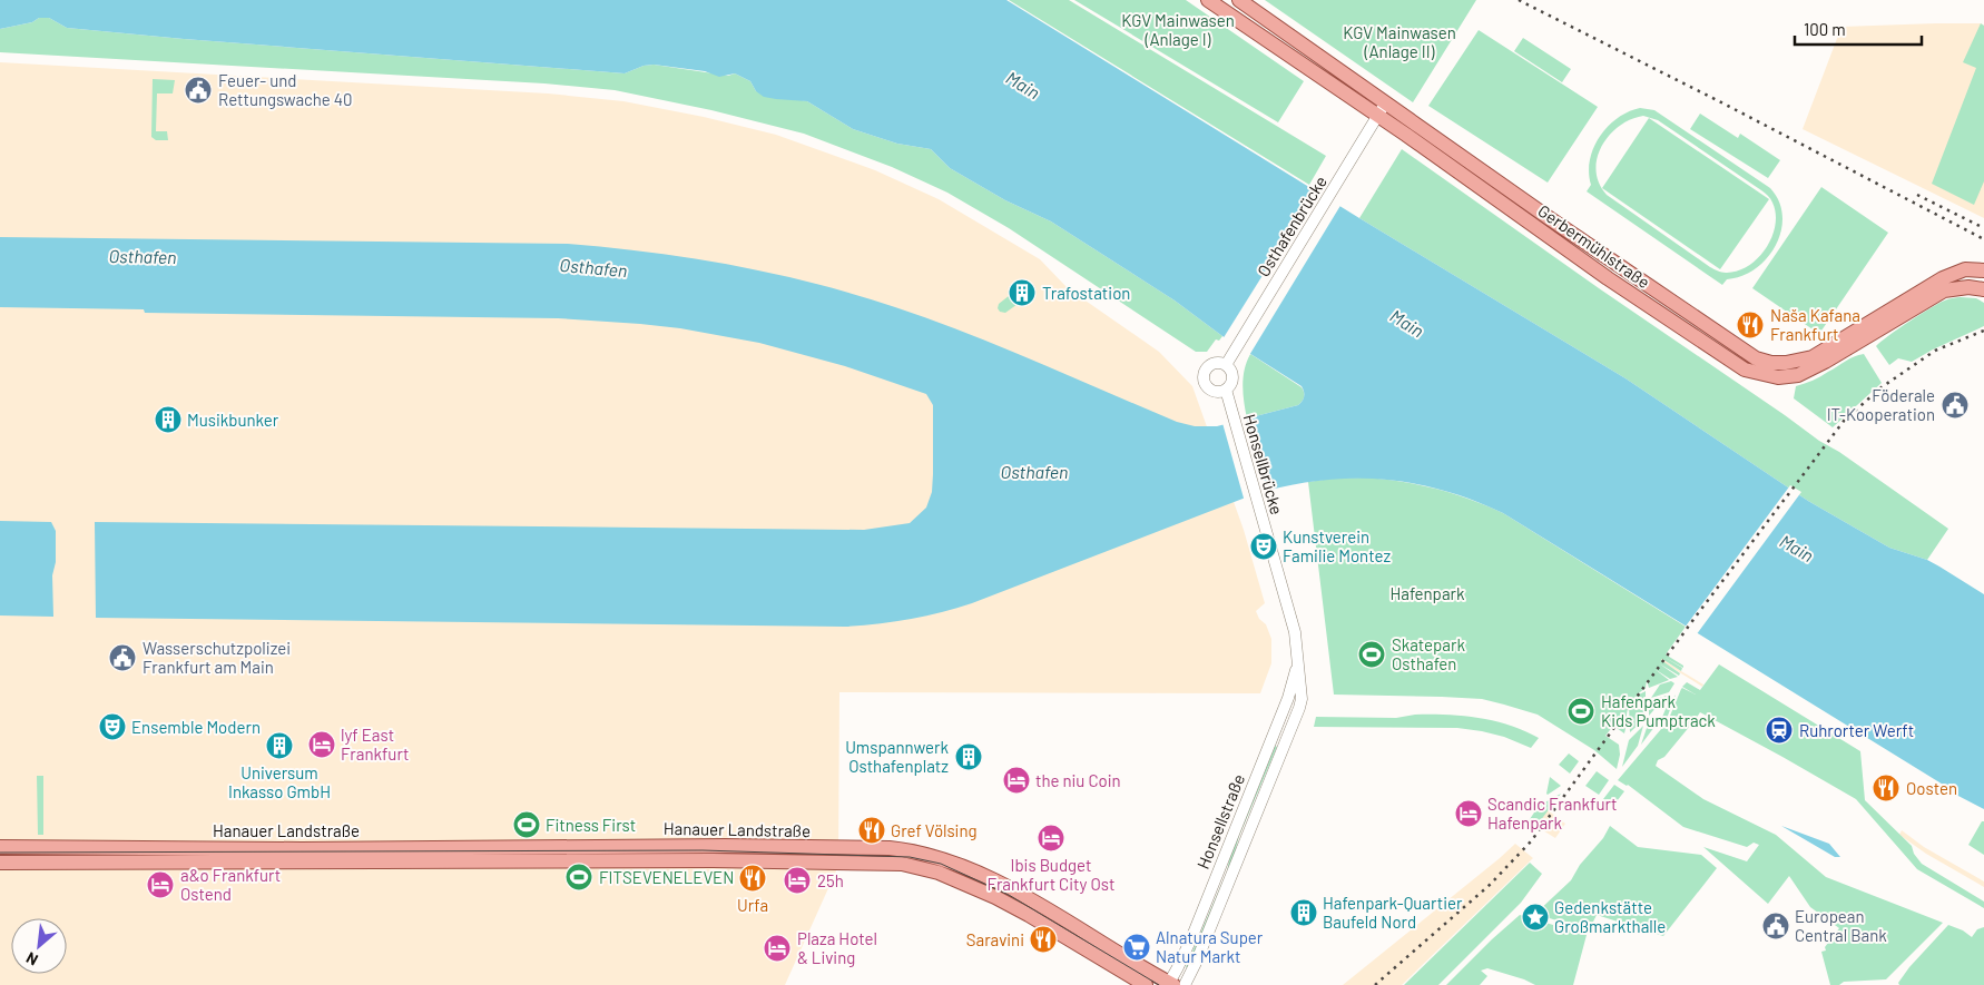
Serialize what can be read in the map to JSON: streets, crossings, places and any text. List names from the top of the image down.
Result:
{
  "streets": {
    "main road": ["Gerbermühlstraße", "Hanauer Landstraße"],
    "street": ["Osthafenbrücke", "Honsellbrücke", "Honsellstraße"]
  },
  "crossings": [
    ["Osthafenbrücke", "Gerbermühlstraße"],
    ["Osthafenbrücke", "Honsellbrücke"],
    ["Honsellbrücke", "Honsellstraße"],
    ["Honsellstraße", "Hanauer Landstraße"]
  ],
  "water": ["Main", "Osthafen"],
  "parks": ["KGV Mainwasen (Anlage I)", "KGV Mainwasen (Anlage II)", "Hafenpark"],
  "places": {
    "public building": [
      "Feuer- und Rettungswache 40",
      "Föderale IT-Kooperation",
      "Wasserschutzpolizei Frankfurt am Main",
      "European Central Bank"
    ],
    "building": [
      "Trafostation",
      "Musikbunker",
      "Universum Inkasso GmbH",
      "Umspannwerk Osthafenplatz",
      "Hafenpark-Quartier Baufeld Nord"
    ],
    "restaurant": [
      "Naša Kafana Frankfurt",
      "Oosten",
      "Gref Völsing",
      "Urfa",
      "Saravini"
    ],
    "theatre": ["Kunstverein Familie Montez", "Ensemble Modern"],
    "sports": [
      "Skatepark Osthafen",
      "Hafenpark Kids Pumptrack",
      "Fitness First",
      "FITSEVENELEVEN"
    ],
    "station": ["Ruhrorter Werft"],
    "hotel": [
      "lyf East Frankfurt",
      "the niu Coin",
      "Scandic Frankfurt Hafenpark",
      "Ibis Budget Frankfurt City Ost",
      "25h",
      "a&o Frankfurt Ostend",
      "Plaza Hotel & Living"
    ],
    "place": ["Gedenkstätte Großmarkthalle"],
    "supermarket": ["Alnatura Super Natur Markt"]
  },
  "scale_bar": "100 m",
  "north": "bottom left"
}
